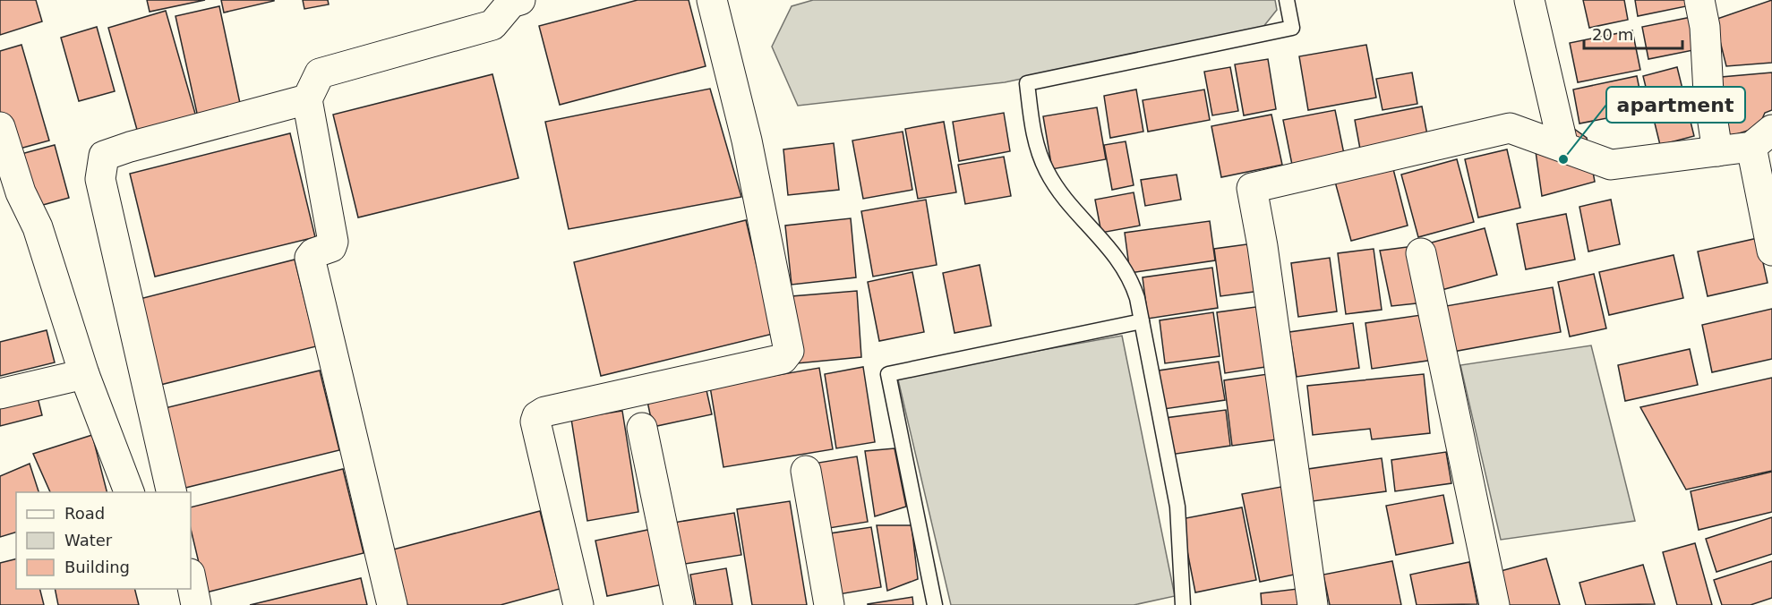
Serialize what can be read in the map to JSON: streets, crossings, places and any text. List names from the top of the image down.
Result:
{
  "places": ["apartment"],
  "legend": ["Road", "Water", "Building"],
  "scale_bar": "20 m"
}
